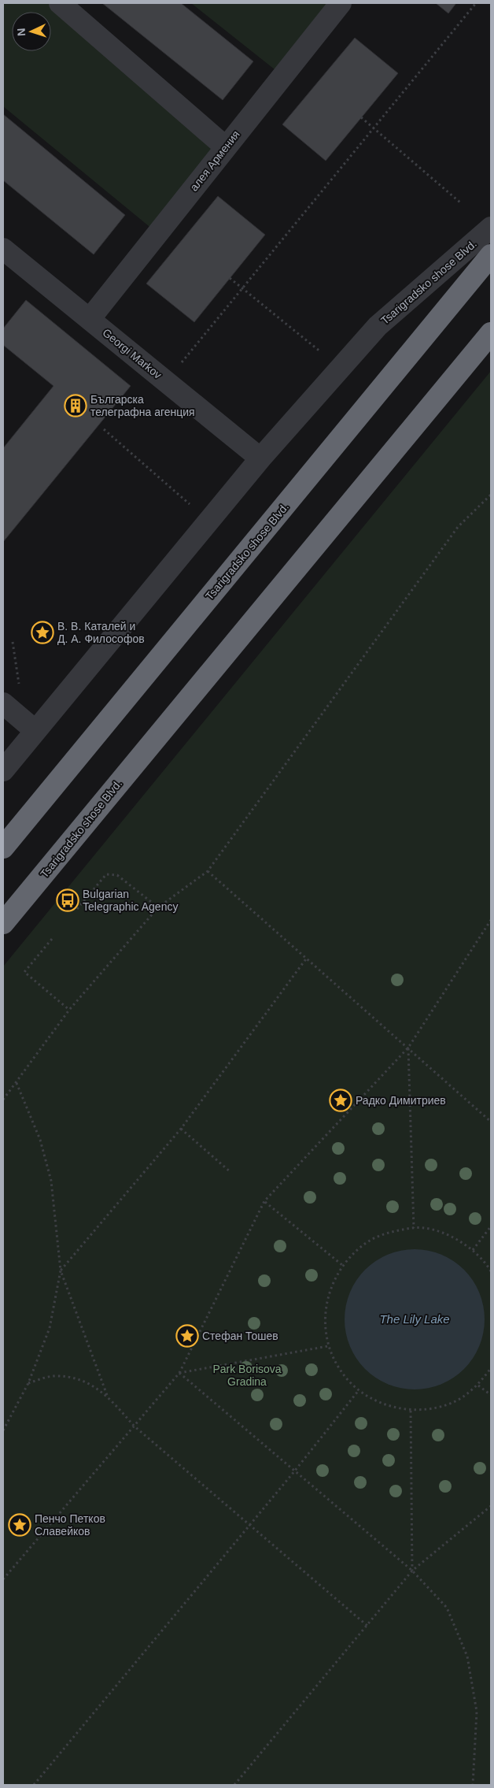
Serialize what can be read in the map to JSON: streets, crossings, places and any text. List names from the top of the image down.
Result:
{
  "streets": {
    "highway": ["Tsarigradsko shose Blvd."],
    "street": ["алея Армения", "Georgi Markov"]
  },
  "crossings": [
    ["алея Армения", "Georgi Markov"],
    ["Tsarigradsko shose Blvd.", "Georgi Markov"]
  ],
  "water": ["The Lily Lake"],
  "parks": ["Park Borisova Gradina"],
  "places": {
    "building": ["Българска телеграфна агенция"],
    "place": [
      "В. В. Каталей и Д. А. Философов",
      "Радко Димитриев",
      "Стефан Тошев",
      "Пенчо Петков Славейков"
    ],
    "bus stop": ["Bulgarian Telegraphic Agency"]
  },
  "north": "left"
}
